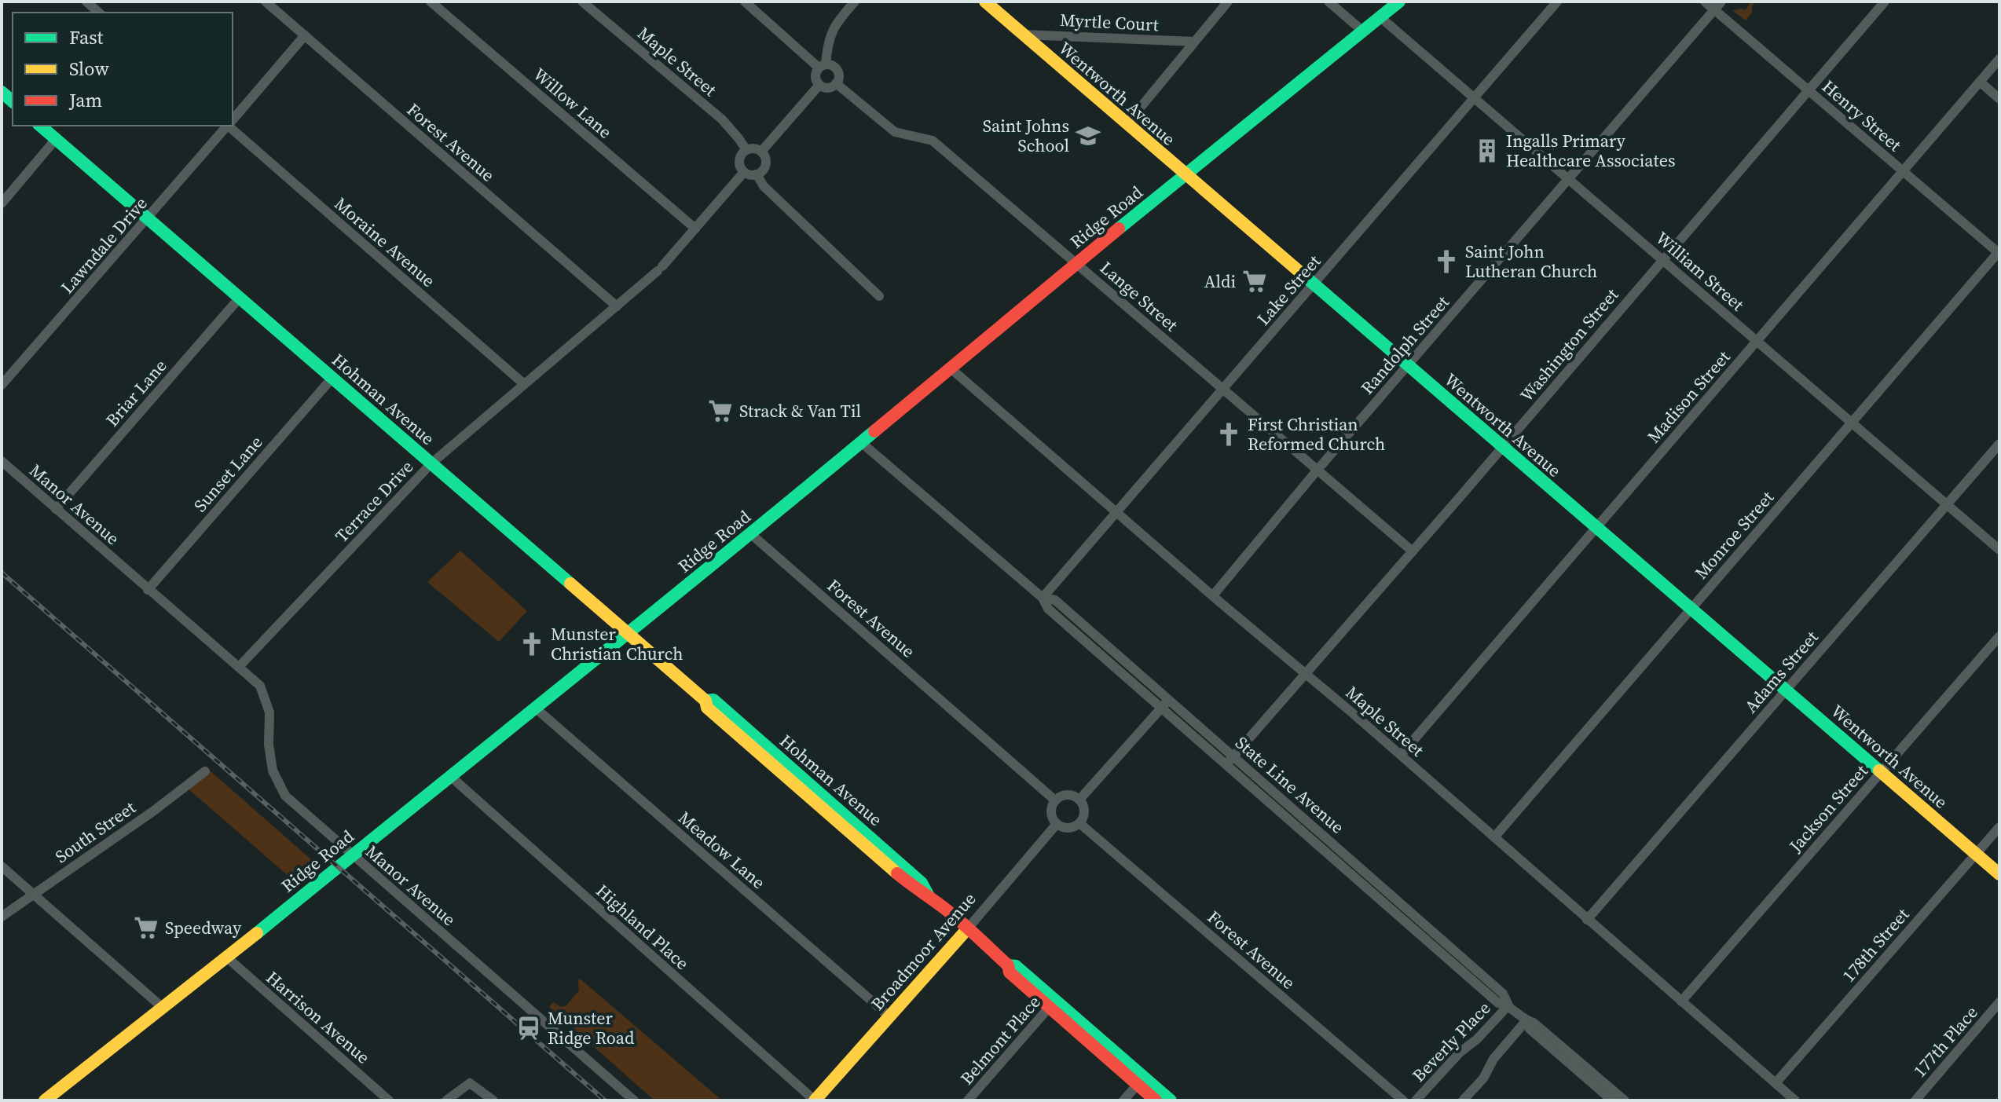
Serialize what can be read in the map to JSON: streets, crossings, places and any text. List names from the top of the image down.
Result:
{
  "streets": {
    "main road": [
      "Wentworth Avenue",
      "Ridge Road",
      "Hohman Avenue",
      "Broadmoor Avenue"
    ],
    "street": [
      "Myrtle Court",
      "Maple Street",
      "Willow Lane",
      "Henry Street",
      "Forest Avenue",
      "Moraine Avenue",
      "Lawndale Drive",
      "William Street",
      "Lake Street",
      "Lange Street",
      "Randolph Street",
      "Washington Street",
      "Briar Lane",
      "Madison Street",
      "Sunset Lane",
      "Terrace Drive",
      "Manor Avenue",
      "Monroe Street",
      "Adams Street",
      "State Line Avenue",
      "Jackson Street",
      "South Street",
      "Meadow Lane",
      "Highland Place",
      "178th Street",
      "Harrison Avenue",
      "Belmont Place",
      "Beverly Place",
      "177th Place"
    ]
  },
  "crossings": [
    ["Myrtle Court", "Wentworth Avenue"],
    ["Maple Street", "Ridge Road"],
    ["Maple Street", "Lake Street"],
    ["Maple Street", "Randolph Street"],
    ["Maple Street", "Washington Street"],
    ["Maple Street", "Madison Street"],
    ["Maple Street", "Terrace Drive"],
    ["Maple Street", "Monroe Street"],
    ["Maple Street", "Adams Street"],
    ["Maple Street", "Jackson Street"],
    ["Maple Street", "178th Street"],
    ["Wentworth Avenue", "Ridge Road"],
    ["Wentworth Avenue", "Lake Street"],
    ["Wentworth Avenue", "Randolph Street"],
    ["Wentworth Avenue", "Washington Street"],
    ["Wentworth Avenue", "Madison Street"],
    ["Wentworth Avenue", "Monroe Street"],
    ["Wentworth Avenue", "Adams Street"],
    ["Wentworth Avenue", "Jackson Street"],
    ["Wentworth Avenue", "178th Street"],
    ["Willow Lane", "Terrace Drive"],
    ["Henry Street", "Randolph Street"],
    ["Henry Street", "Washington Street"],
    ["Henry Street", "Madison Street"],
    ["Henry Street", "Monroe Street"],
    ["Forest Avenue", "Ridge Road"],
    ["Forest Avenue", "Lawndale Drive"],
    ["Forest Avenue", "Terrace Drive"],
    ["Forest Avenue", "Broadmoor Avenue"],
    ["Ridge Road", "William Street"],
    ["Ridge Road", "Lange Street"],
    ["Ridge Road", "Hohman Avenue"],
    ["Ridge Road", "Manor Avenue"],
    ["Ridge Road", "State Line Avenue"],
    ["Ridge Road", "Meadow Lane"],
    ["Ridge Road", "Highland Place"],
    ["Ridge Road", "Harrison Avenue"],
    ["Moraine Avenue", "Terrace Drive"],
    ["Lawndale Drive", "Hohman Avenue"],
    ["William Street", "Lake Street"],
    ["William Street", "Randolph Street"],
    ["William Street", "Washington Street"],
    ["William Street", "Madison Street"],
    ["William Street", "Monroe Street"],
    ["William Street", "Adams Street"],
    ["Lake Street", "Lange Street"],
    ["Lake Street", "State Line Avenue"],
    ["Lange Street", "Randolph Street"],
    ["Lange Street", "Washington Street"],
    ["Washington Street", "State Line Avenue"],
    ["Briar Lane", "Hohman Avenue"],
    ["Briar Lane", "Manor Avenue"],
    ["Hohman Avenue", "Sunset Lane"],
    ["Hohman Avenue", "Terrace Drive"],
    ["Hohman Avenue", "Broadmoor Avenue"],
    ["Hohman Avenue", "Belmont Place"],
    ["Sunset Lane", "Manor Avenue"],
    ["Terrace Drive", "Manor Avenue"],
    ["State Line Avenue", "Beverly Place"],
    ["Meadow Lane", "Broadmoor Avenue"],
    ["Highland Place", "Broadmoor Avenue"]
  ],
  "places": {
    "school or university": ["Saint Johns School"],
    "building": ["Ingalls Primary Healthcare Associates"],
    "church": ["Saint John Lutheran Church", "First Christian Reformed Church", "Munster Christian Church"],
    "supermarket": ["Aldi", "Strack & Van Til", "Speedway"],
    "station": ["Munster Ridge Road"]
  },
  "legend": ["Fast", "Slow", "Jam"]
}
